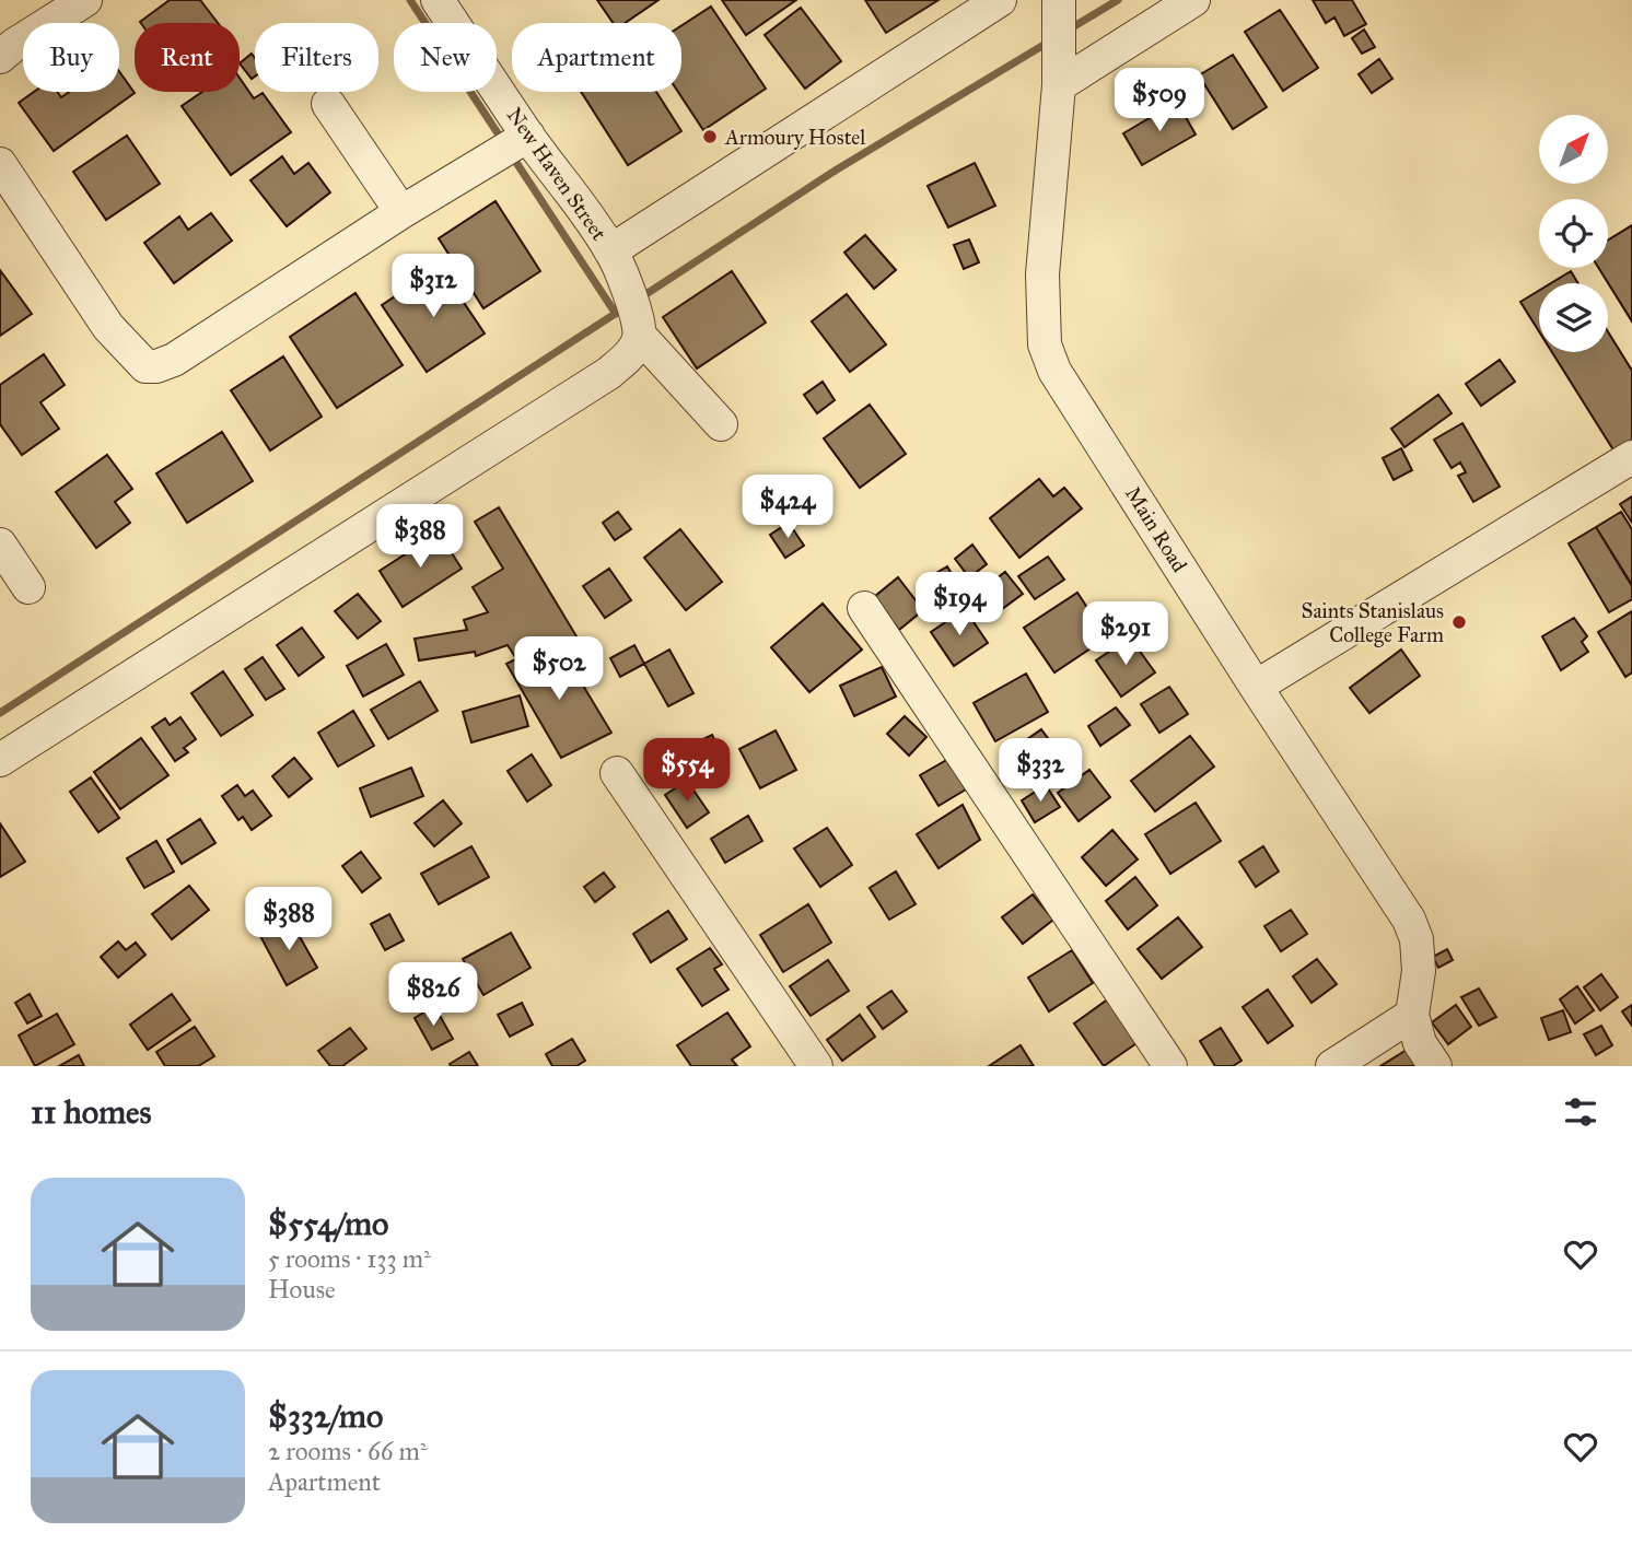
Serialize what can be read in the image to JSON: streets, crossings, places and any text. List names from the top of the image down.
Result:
{
  "streets": {
    "street": ["New Haven Street", "Main Road"]
  },
  "places": ["Armoury Hostel", "Saints Stanislaus College Farm"],
  "north": "top right",
  "page": {
    "chip": [
      "Buy",
      "Rent",
      "Filters",
      "New",
      "Apartment"
    ],
    "price": [
      "$509",
      "$312",
      "$424",
      "$388",
      "$194",
      "$291",
      "$502",
      "$554",
      "$332",
      "$388",
      "$826"
    ],
    "heading": "11 homes",
    "list": [
      {
        "name": "$554/mo",
        "note": "5 rooms · 133 m² · House"
      },
      {
        "name": "$332/mo",
        "note": "2 rooms · 66 m² · Apartment"
      }
    ]
  }
}
